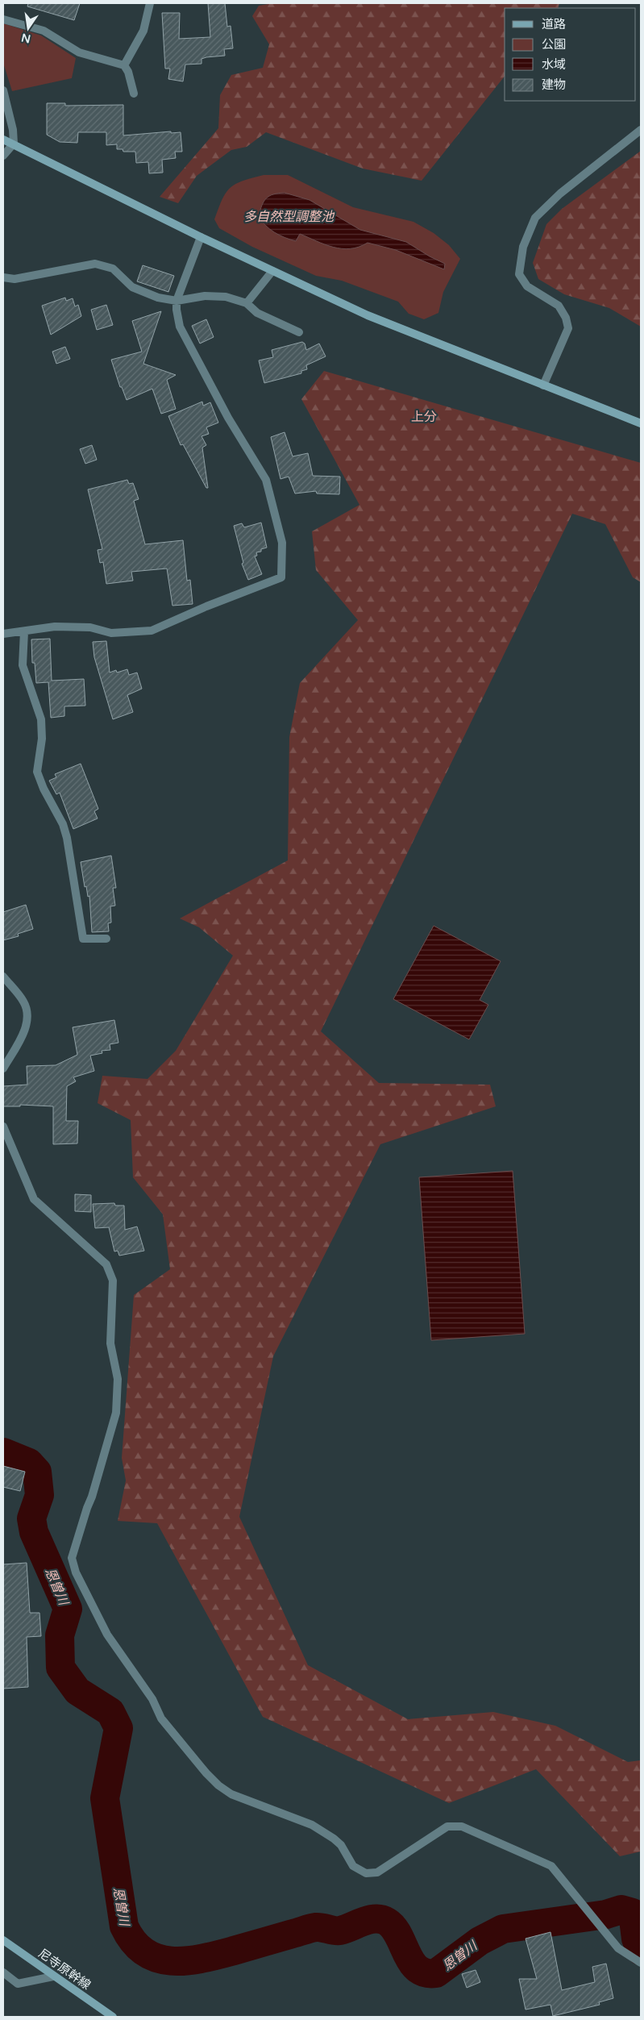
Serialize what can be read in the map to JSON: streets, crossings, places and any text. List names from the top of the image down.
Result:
{
  "streets": {
    "street": ["尼寺原幹線"]
  },
  "districts": ["上分"],
  "water": ["多自然型調整池", "恩曽川"],
  "legend": [
    "道路",
    "公園",
    "水域",
    "建物"
  ],
  "north": "bottom"
}
